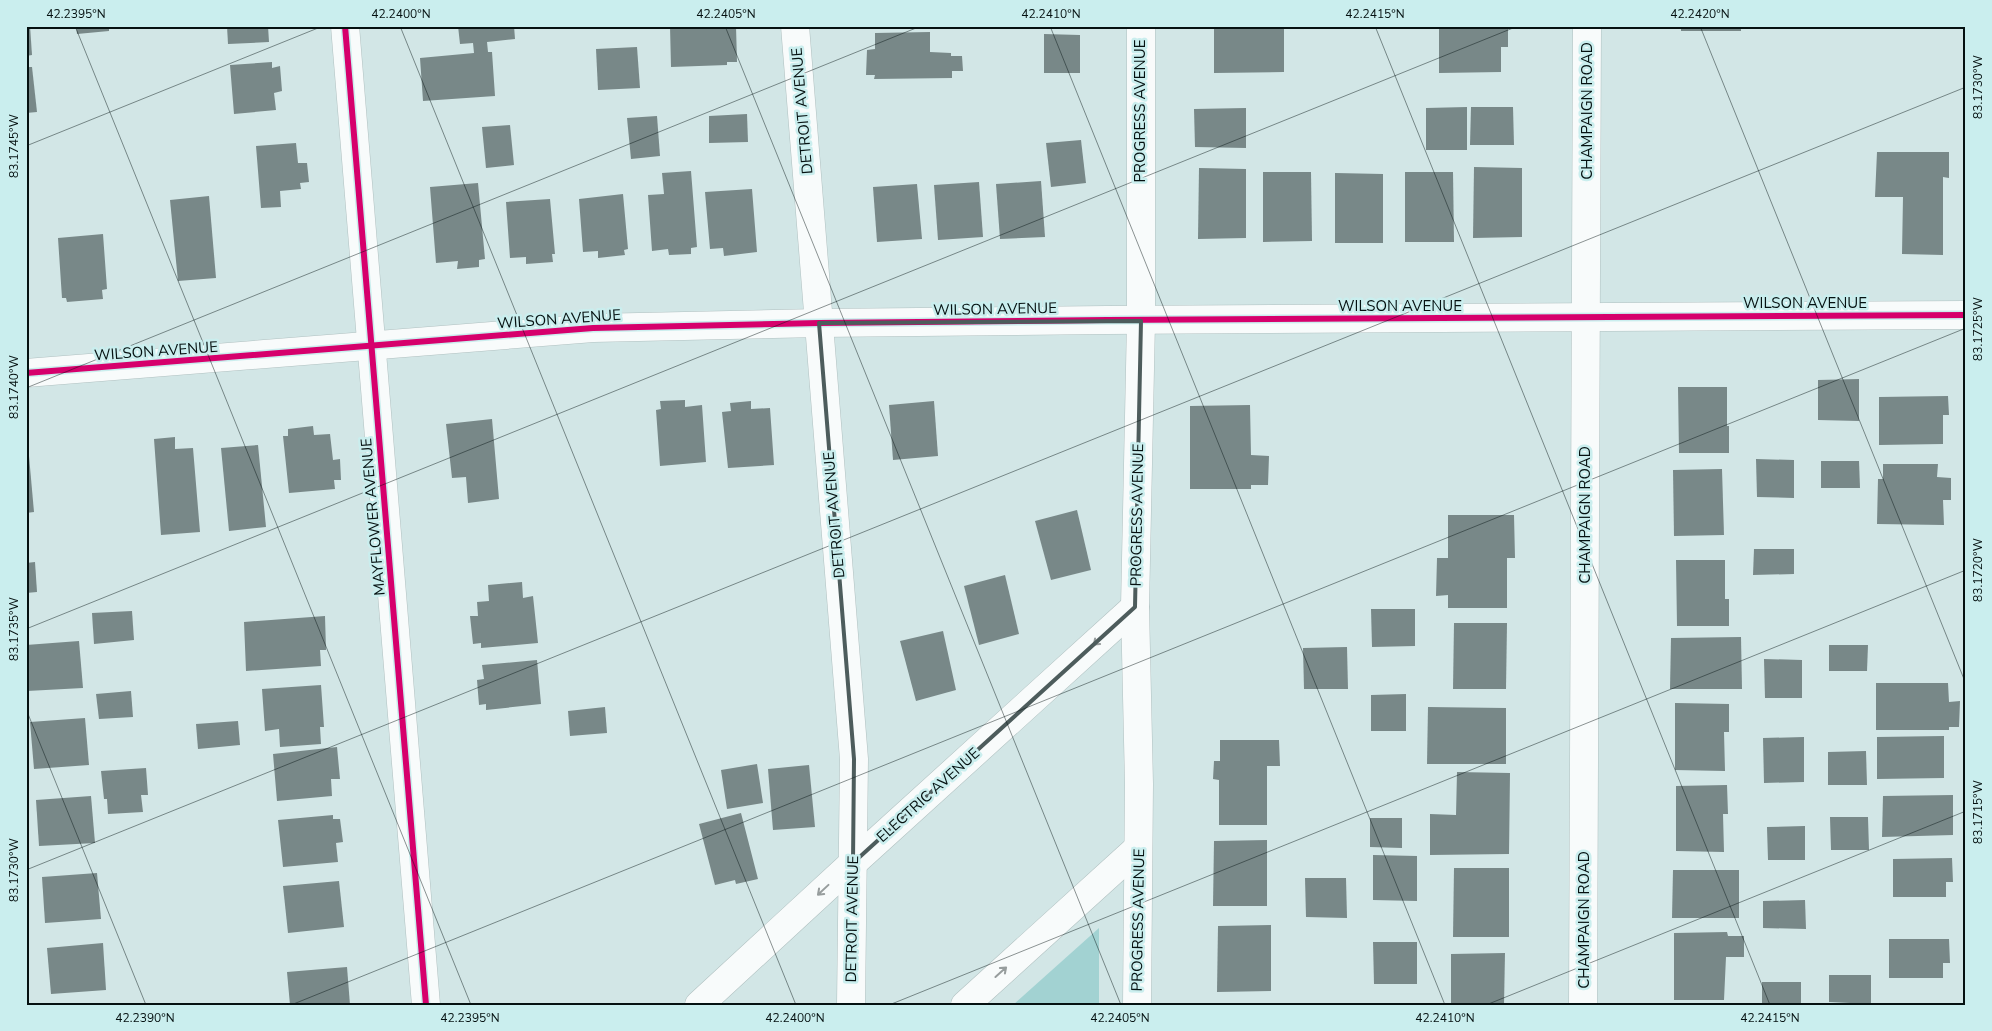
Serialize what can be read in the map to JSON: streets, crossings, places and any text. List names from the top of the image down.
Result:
{
  "streets": {
    "street": [
      "DETROIT AVENUE",
      "PROGRESS AVENUE",
      "CHAMPAIGN ROAD",
      "WILSON AVENUE",
      "MAYFLOWER AVENUE",
      "ELECTRIC AVENUE"
    ]
  },
  "crossings": [
    ["DETROIT AVENUE", "WILSON AVENUE"],
    ["DETROIT AVENUE", "ELECTRIC AVENUE"],
    ["PROGRESS AVENUE", "WILSON AVENUE"],
    ["PROGRESS AVENUE", "ELECTRIC AVENUE"],
    ["CHAMPAIGN ROAD", "WILSON AVENUE"],
    ["WILSON AVENUE", "MAYFLOWER AVENUE"]
  ],
  "coordinates": [
    "42.2395°N",
    "42.2400°N",
    "42.2405°N",
    "42.2410°N",
    "42.2415°N",
    "42.2420°N",
    "83.1730°W",
    "83.1745°W",
    "83.1725°W",
    "83.1740°W",
    "83.1720°W",
    "83.1735°W",
    "83.1715°W",
    "42.2390°N"
  ]
}
